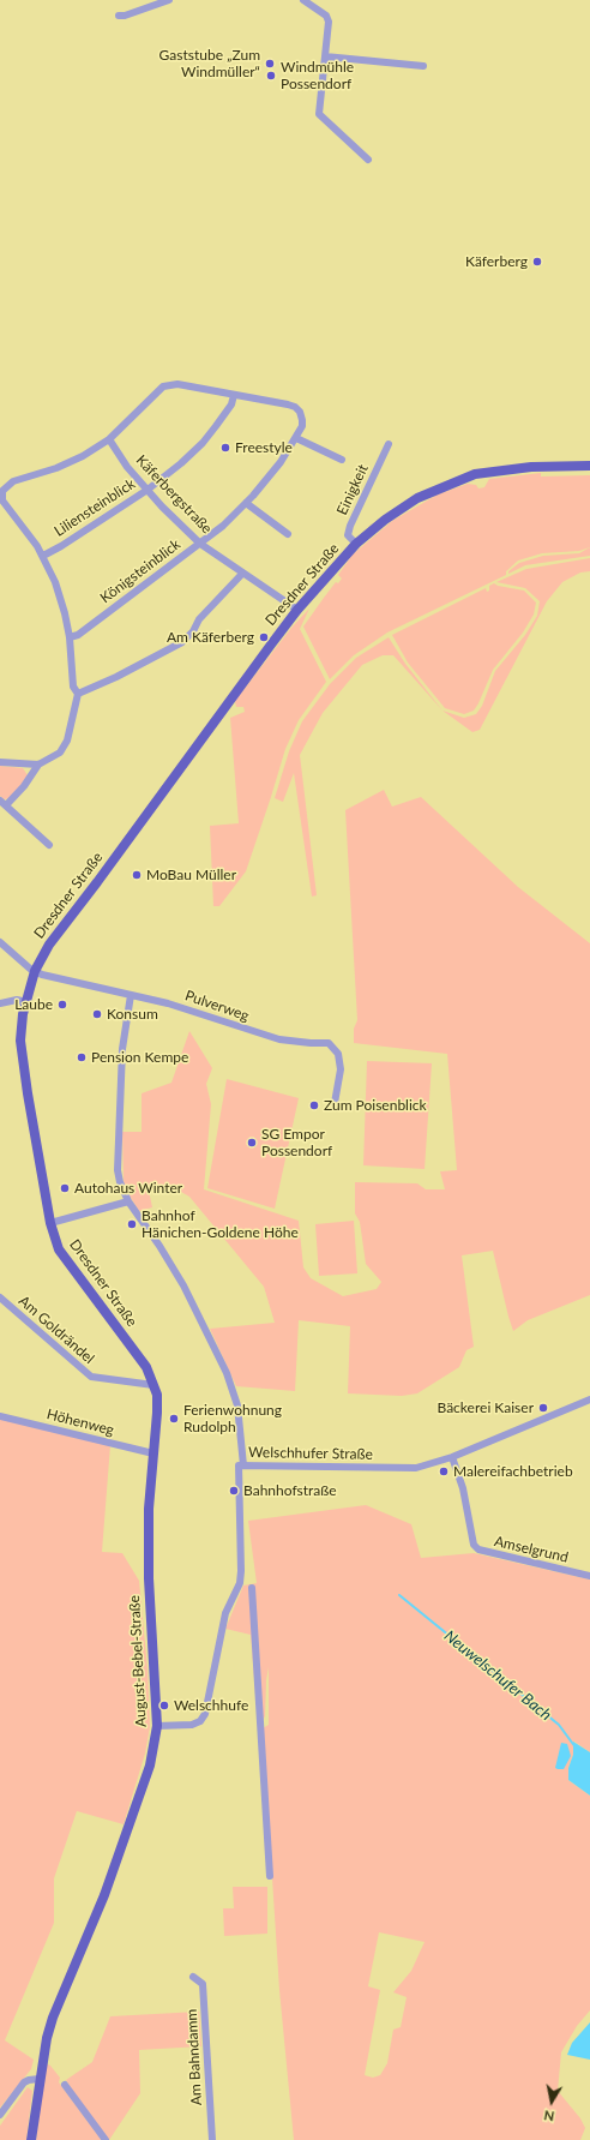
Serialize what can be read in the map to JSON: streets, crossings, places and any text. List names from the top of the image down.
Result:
{
  "streets": {
    "main road": ["Dresdner Straße", "August-Bebel-Straße"],
    "street": [
      "Einigkeit",
      "Käferbergstraße",
      "Liliensteinblick",
      "Königsteinblick",
      "Pulverweg",
      "Am Goldrändel",
      "Höhenweg",
      "Welschhufer Straße",
      "Amselgrund",
      "Am Bahndamm"
    ]
  },
  "crossings": [
    ["Einigkeit", "Dresdner Straße"],
    ["Käferbergstraße", "Liliensteinblick"],
    ["Käferbergstraße", "Königsteinblick"],
    ["Käferbergstraße", "Dresdner Straße"],
    ["Liliensteinblick", "Königsteinblick"],
    ["Dresdner Straße", "Pulverweg"],
    ["Dresdner Straße", "Am Goldrändel"],
    ["Dresdner Straße", "August-Bebel-Straße"],
    ["Am Goldrändel", "August-Bebel-Straße"],
    ["Höhenweg", "August-Bebel-Straße"],
    ["Welschhufer Straße", "Amselgrund"],
    ["Welschhufer Straße", "August-Bebel-Straße"]
  ],
  "water": ["Neuwelschufer Bach"],
  "places": [
    "Gaststube „Zum Windmüller“",
    "Windmühle Possendorf",
    "Käferberg",
    "Freestyle",
    "Am Käferberg",
    "MoBau Müller",
    "Laube",
    "Konsum",
    "Pension Kempe",
    "Zum Poisenblick",
    "SG Empor Possendorf",
    "Autohaus Winter",
    "Bahnhof Hänichen-Goldene Höhe",
    "Bäckerei Kaiser",
    "Ferienwohnung Rudolph",
    "Malereifachbetrieb",
    "Bahnhofstraße",
    "Welschhufe"
  ],
  "north": "bottom"
}
